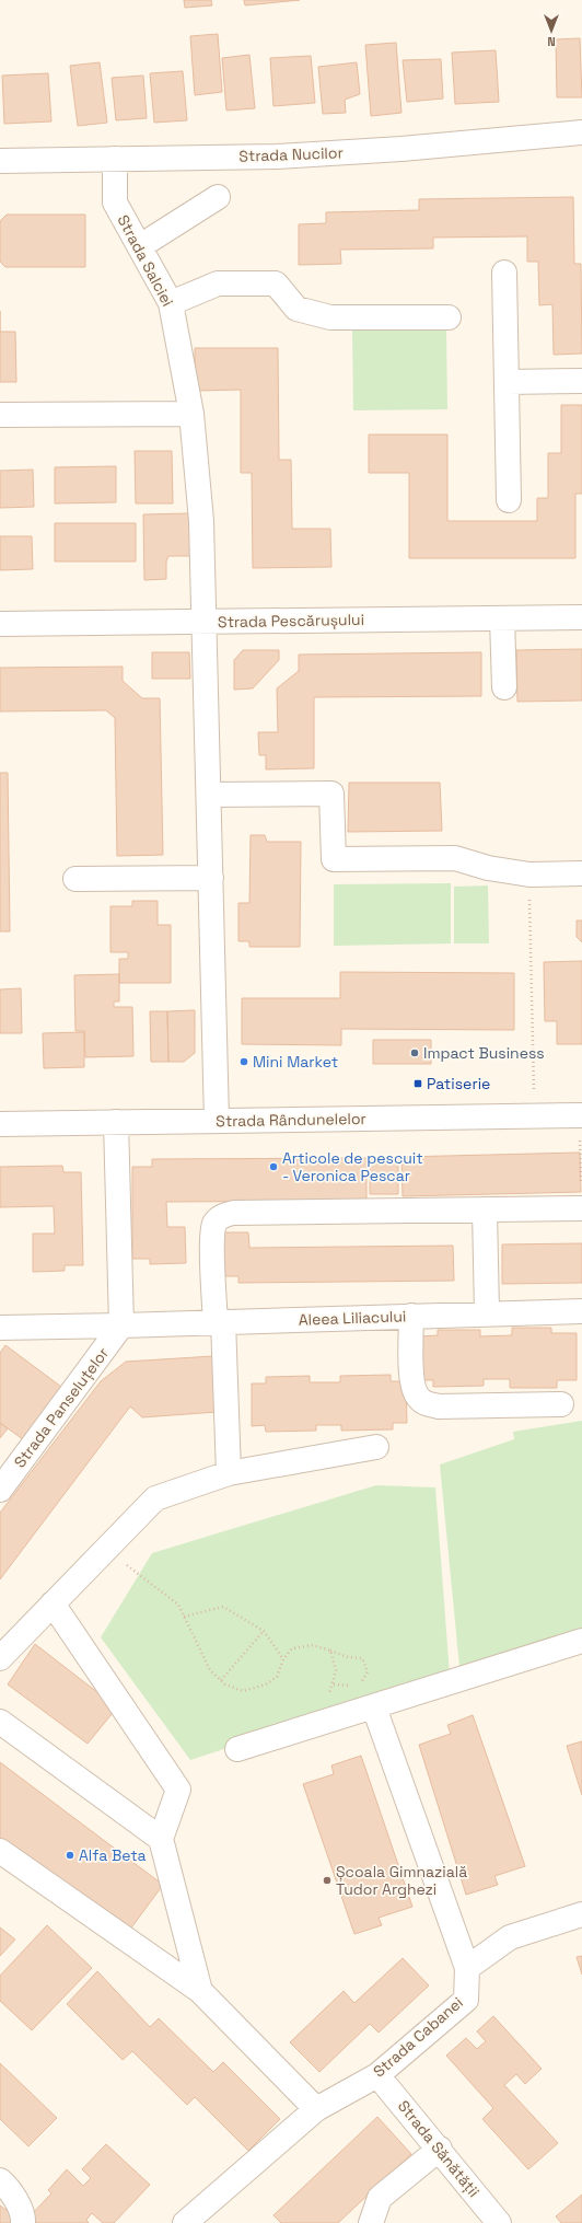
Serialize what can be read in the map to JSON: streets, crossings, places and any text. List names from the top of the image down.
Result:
{
  "streets": {
    "street": [
      "Strada Nucilor",
      "Strada Salciei",
      "Strada Pescărușului",
      "Strada Rândunelelor",
      "Aleea Liliacului",
      "Strada Panseluțelor",
      "Strada Cabanei",
      "Strada Sănătății"
    ]
  },
  "crossings": [
    ["Strada Nucilor", "Strada Salciei"],
    ["Strada Salciei", "Strada Pescărușului"],
    ["Strada Salciei", "Strada Rândunelelor"],
    ["Aleea Liliacului", "Strada Panseluțelor"],
    ["Strada Cabanei", "Strada Sănătății"]
  ],
  "places": {
    "other": [
      "Impact Business",
      "Mini Market",
      "Articole de pescuit - Veronica Pescar",
      "Alfa Beta",
      "Școala Gimnazială Tudor Arghezi"
    ],
    "transit": ["Patiserie"]
  },
  "north": "bottom"
}
